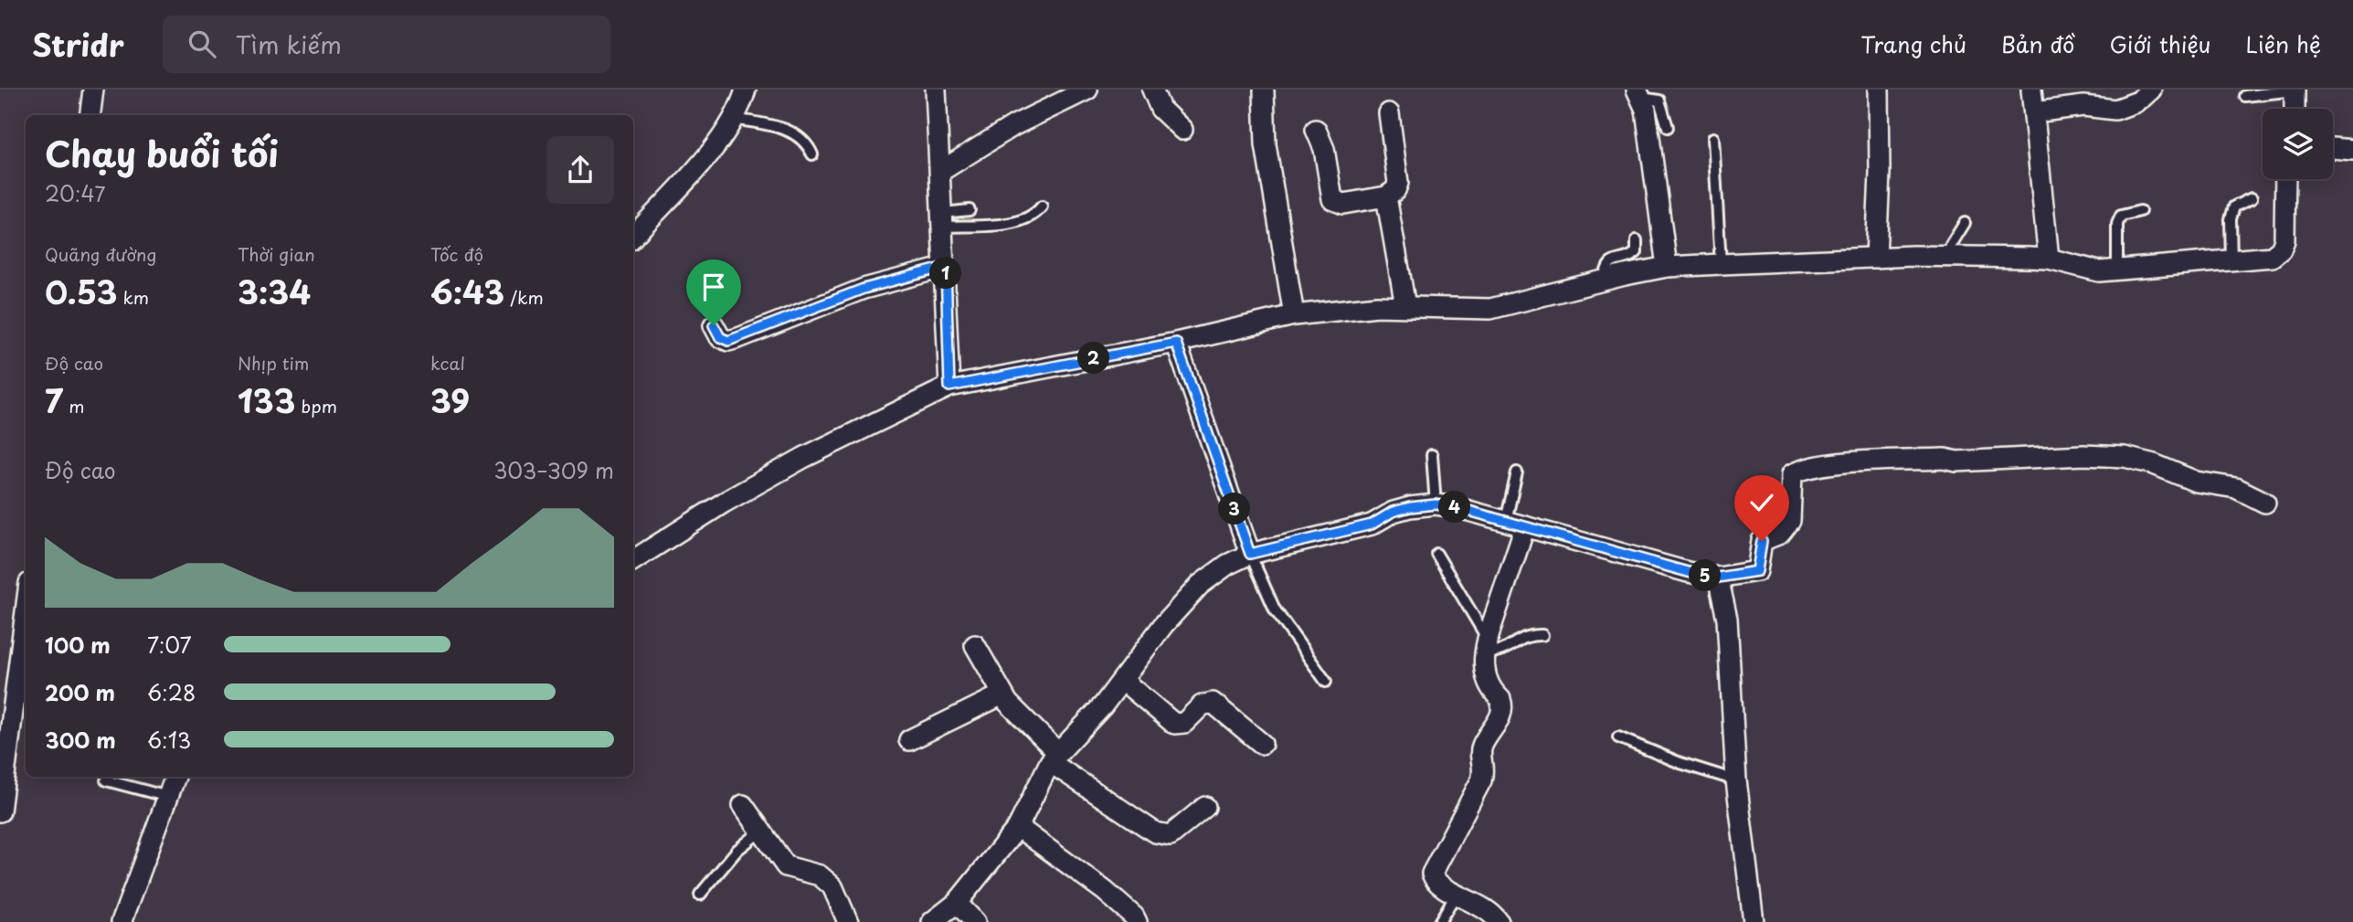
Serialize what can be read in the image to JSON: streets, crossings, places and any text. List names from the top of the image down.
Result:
{
  "page": {
    "header": "Stridr",
    "search": "Tìm kiếm",
    "nav": [
      "Trang chủ",
      "Bản đồ",
      "Giới thiệu",
      "Liên hệ"
    ],
    "heading": ["Chạy buổi tối", "20:47"],
    "stats": [
      ["Quãng đường", "0.53 km"],
      ["Thời gian", "3:34"],
      ["Tốc độ", "6:43 /km"],
      ["Độ cao", "7 m"],
      ["Nhịp tim", "133 bpm"],
      ["kcal", "39"]
    ],
    "pins": [
      "1",
      "2",
      "4",
      "3",
      "5"
    ],
    "chart": ["Độ cao", "303–309 m"],
    "list": [
      {
        "name": "100 m",
        "note": "7:07"
      },
      {
        "name": "200 m",
        "note": "6:28"
      },
      {
        "name": "300 m",
        "note": "6:13"
      }
    ]
  }
}
